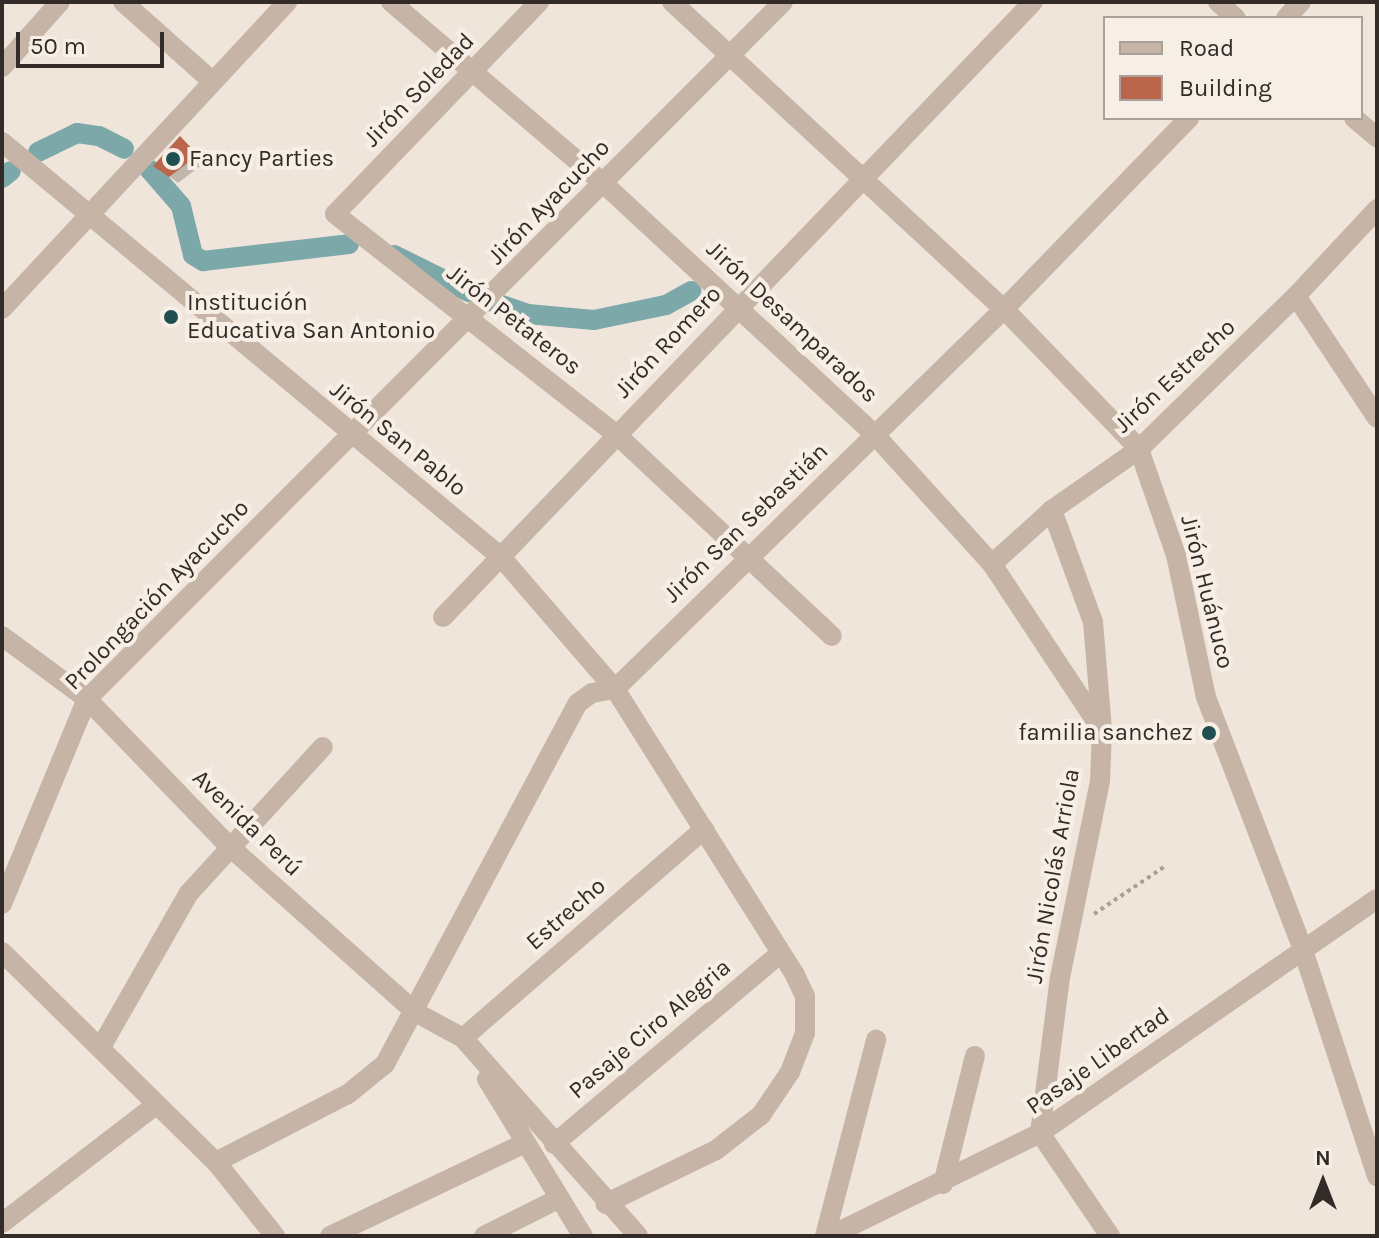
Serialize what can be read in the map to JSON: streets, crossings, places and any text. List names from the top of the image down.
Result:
{
  "streets": {
    "street": [
      "Jirón Soledad",
      "Jirón Ayacucho",
      "Jirón Petateros",
      "Jirón Desamparados",
      "Jirón Romero",
      "Jirón Estrecho",
      "Jirón San Pablo",
      "Jirón San Sebastián",
      "Jirón Huánuco",
      "Prolongación Ayacucho",
      "Avenida Perú",
      "Jirón Nicolás Arriola",
      "Estrecho",
      "Pasaje Ciro Alegria",
      "Pasaje Libertad"
    ]
  },
  "crossings": [
    ["Jirón Soledad", "Jirón Petateros"],
    ["Jirón Soledad", "Jirón Desamparados"],
    ["Jirón Ayacucho", "Jirón Petateros"],
    ["Jirón Ayacucho", "Jirón Desamparados"],
    ["Jirón Ayacucho", "Jirón San Pablo"],
    ["Jirón Ayacucho", "Jirón Huánuco"],
    ["Jirón Ayacucho", "Prolongación Ayacucho"],
    ["Jirón Petateros", "Jirón Romero"],
    ["Jirón Petateros", "Jirón San Sebastián"],
    ["Jirón Desamparados", "Jirón Romero"],
    ["Jirón Desamparados", "Jirón Estrecho"],
    ["Jirón Desamparados", "Jirón San Sebastián"],
    ["Jirón Desamparados", "Jirón Nicolás Arriola"],
    ["Jirón Romero", "Jirón San Pablo"],
    ["Jirón Romero", "Jirón Huánuco"],
    ["Jirón Estrecho", "Jirón Huánuco"],
    ["Jirón Estrecho", "Jirón Nicolás Arriola"],
    ["Jirón San Pablo", "Jirón San Sebastián"],
    ["Jirón San Pablo", "Prolongación Ayacucho"],
    ["Jirón San Pablo", "Estrecho"],
    ["Jirón San Pablo", "Pasaje Ciro Alegria"],
    ["Jirón San Sebastián", "Jirón Huánuco"],
    ["Jirón San Sebastián", "Avenida Perú"],
    ["Jirón Huánuco", "Pasaje Libertad"],
    ["Prolongación Ayacucho", "Avenida Perú"],
    ["Avenida Perú", "Estrecho"],
    ["Jirón Nicolás Arriola", "Pasaje Libertad"]
  ],
  "places": ["Fancy Parties", "Institución Educativa San Antonio", "familia sanchez"],
  "legend": ["Road", "Building"],
  "scale_bar": "50 m",
  "north": "top"
}
